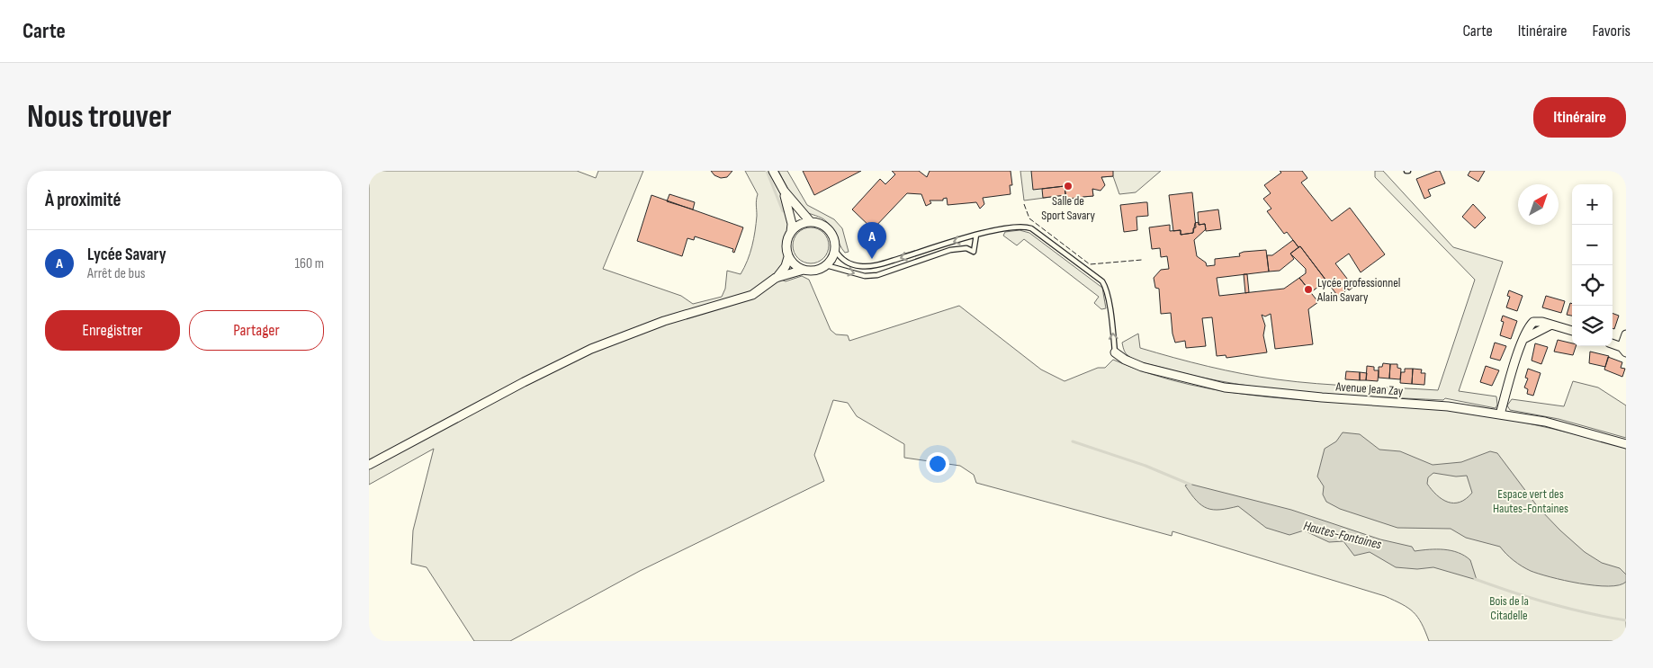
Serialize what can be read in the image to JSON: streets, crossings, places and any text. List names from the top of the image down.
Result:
{
  "streets": {
    "street": ["Avenue Jean Zay"]
  },
  "water": ["Hautes-Fontaines"],
  "parks": ["Espace vert des Hautes-Fontaines", "Bois de la Citadelle"],
  "places": ["Salle de Sport Savary", "Lycée professionnel Alain Savary"],
  "north": "top right",
  "page": {
    "header": "Carte",
    "nav": ["Carte", "Itinéraire", "Favoris"],
    "buttons": [
      "Itinéraire",
      ["Enregistrer", "Partager"]
    ],
    "title": "Nous trouver",
    "heading": "À proximité",
    "map_buttons": ["+", "−"],
    "pins": "A",
    "list": [
      {
        "mark": "A",
        "name": "Lycée Savary",
        "note": "Arrêt de bus",
        "value": "160 m"
      }
    ]
  }
}
